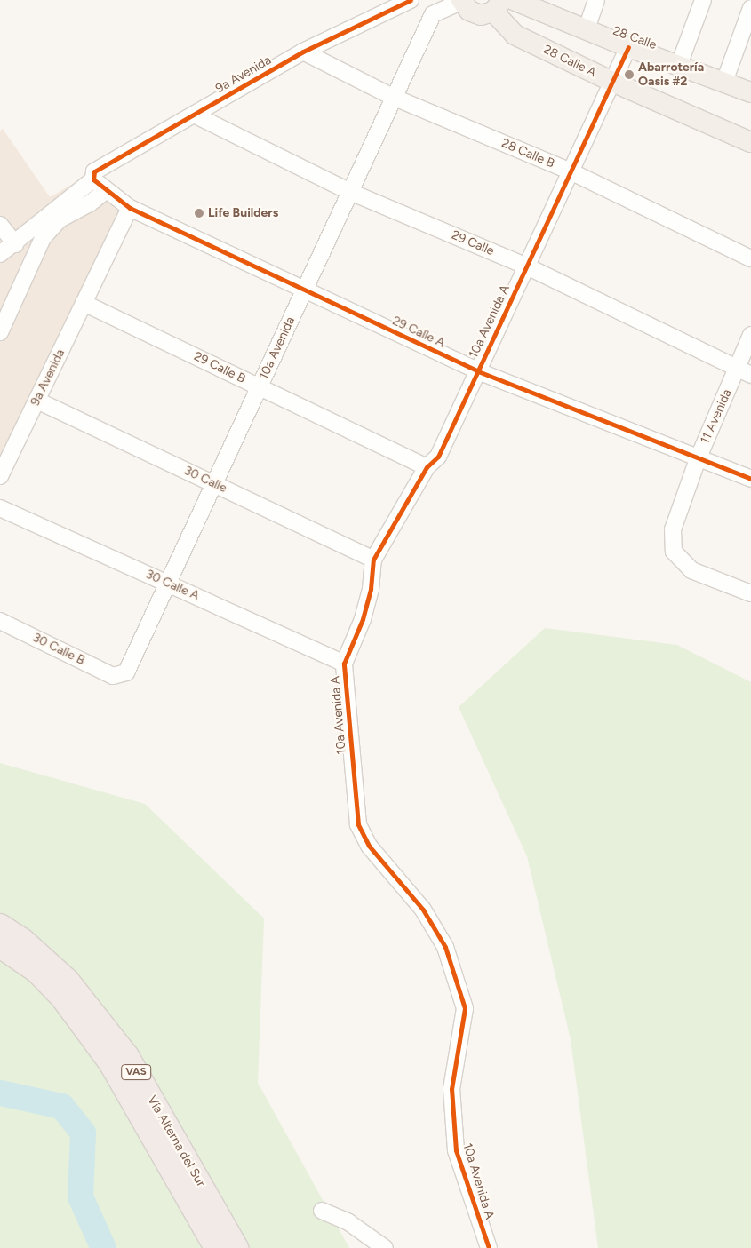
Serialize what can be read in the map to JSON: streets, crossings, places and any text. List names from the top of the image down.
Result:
{
  "streets": {
    "highway": ["VAS", "Vía Alterna del Sur"],
    "main road": ["28 Calle", "28 Calle A"],
    "street": [
      "9a Avenida",
      "28 Calle B",
      "29 Calle",
      "10a Avenida A",
      "29 Calle A",
      "10a Avenida",
      "29 Calle B",
      "11 Avenida",
      "30 Calle",
      "30 Calle A",
      "30 Calle B"
    ]
  },
  "crossings": [
    ["28 Calle", "10a Avenida A"],
    ["28 Calle A", "10a Avenida A"],
    ["9a Avenida", "28 Calle B"],
    ["9a Avenida", "29 Calle"],
    ["9a Avenida", "29 Calle A"],
    ["9a Avenida", "29 Calle B"],
    ["9a Avenida", "30 Calle"],
    ["28 Calle B", "10a Avenida A"],
    ["28 Calle B", "10a Avenida"],
    ["29 Calle", "10a Avenida A"],
    ["29 Calle", "10a Avenida"],
    ["29 Calle", "11 Avenida"],
    ["10a Avenida A", "29 Calle A"],
    ["10a Avenida A", "29 Calle B"],
    ["10a Avenida A", "30 Calle"],
    ["10a Avenida A", "30 Calle A"],
    ["29 Calle A", "10a Avenida"],
    ["29 Calle A", "11 Avenida"],
    ["10a Avenida", "29 Calle B"],
    ["10a Avenida", "30 Calle"],
    ["10a Avenida", "30 Calle A"],
    ["10a Avenida", "30 Calle B"]
  ],
  "places": ["Abarrotería Oasis #2", "Life Builders"]
}
